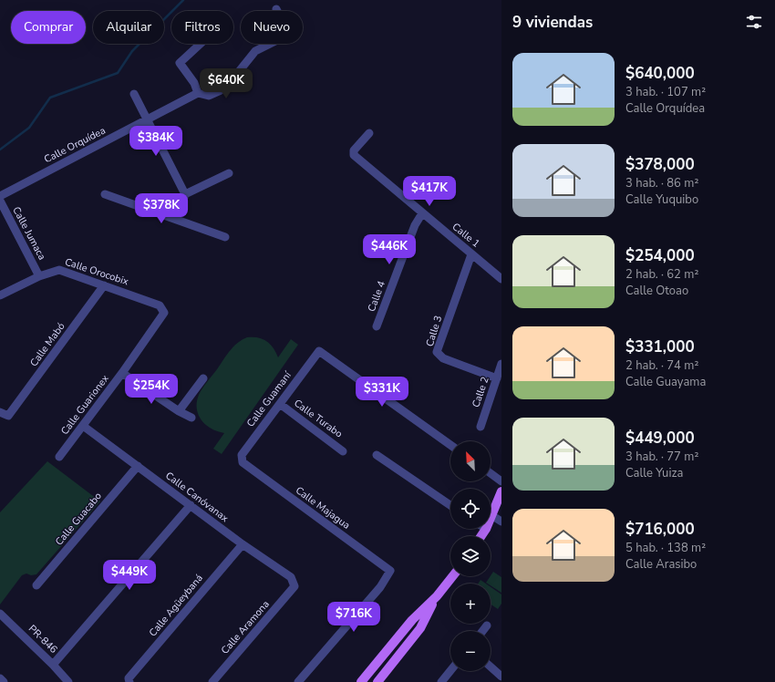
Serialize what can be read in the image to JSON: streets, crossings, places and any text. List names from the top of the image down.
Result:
{
  "streets": {
    "street": [
      "Calle Orquídea",
      "Calle Jumaca",
      "Calle 1",
      "Calle Orocobix",
      "Calle 4",
      "Calle 3",
      "Calle Mabó",
      "Calle 2",
      "Calle Guamaní",
      "Calle Guarionex",
      "Calle Turabo",
      "Calle Canóvanax",
      "Calle Majagua",
      "Calle Guacabo",
      "Calle Agüeybaná",
      "Calle Aramona",
      "PR-846"
    ]
  },
  "crossings": [
    ["Calle Jumaca", "Calle Orocobix"],
    ["Calle 1", "Calle 4"],
    ["Calle 1", "Calle 3"],
    ["Calle Orocobix", "Calle Mabó"],
    ["Calle Orocobix", "Calle Guarionex"],
    ["Calle 3", "Calle 2"],
    ["Calle Guamaní", "Calle Turabo"],
    ["Calle Guamaní", "Calle Majagua"],
    ["Calle Guarionex", "Calle Canóvanax"],
    ["Calle Canóvanax", "Calle Guacabo"],
    ["Calle Canóvanax", "Calle Agüeybaná"],
    ["Calle Canóvanax", "Calle Aramona"]
  ],
  "north": "top left",
  "page": {
    "heading": "9 viviendas",
    "chip": [
      "Comprar",
      "Alquilar",
      "Filtros",
      "Nuevo"
    ],
    "list": [
      {
        "name": "$640,000",
        "note": "3 hab. · 107 m² · Calle Orquídea"
      },
      {
        "name": "$378,000",
        "note": "3 hab. · 86 m² · Calle Yuquibo"
      },
      {
        "name": "$254,000",
        "note": "2 hab. · 62 m² · Calle Otoao"
      },
      {
        "name": "$331,000",
        "note": "2 hab. · 74 m² · Calle Guayama"
      },
      {
        "name": "$449,000",
        "note": "3 hab. · 77 m² · Calle Yuiza"
      },
      {
        "name": "$716,000",
        "note": "5 hab. · 138 m² · Calle Arasibo"
      }
    ],
    "price": [
      "$640K",
      "$384K",
      "$417K",
      "$378K",
      "$446K",
      "$254K",
      "$331K",
      "$449K",
      "$716K"
    ],
    "map_buttons": ["+", "−"]
  }
}
